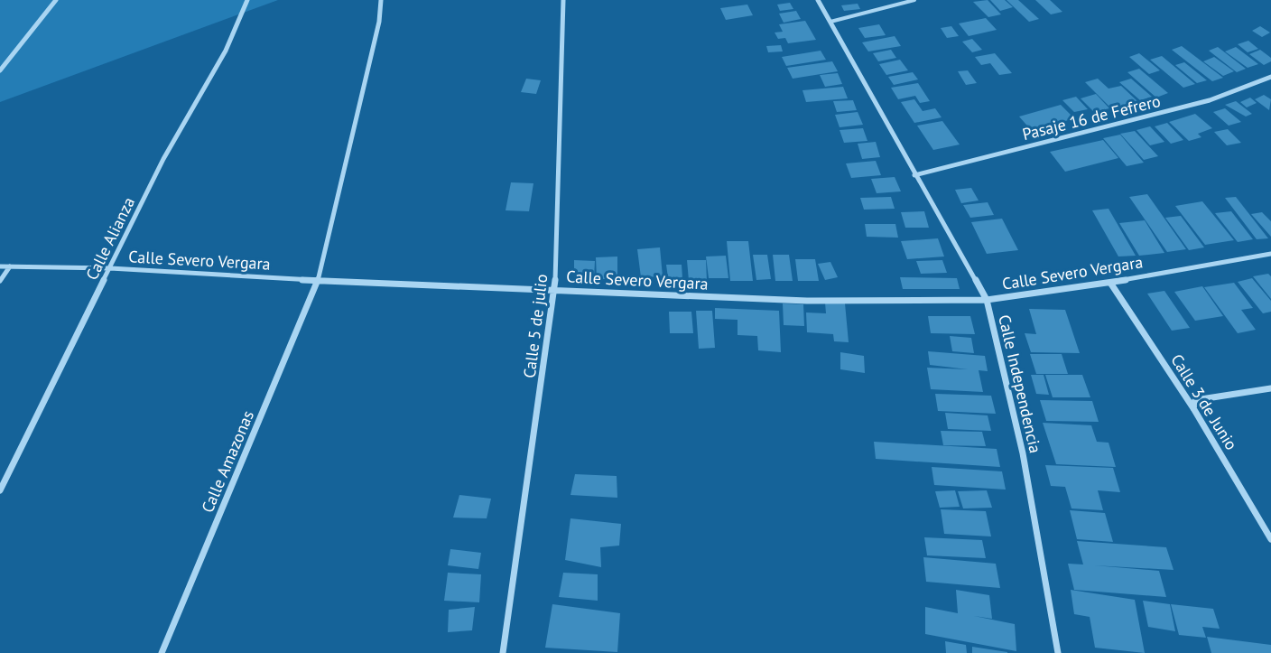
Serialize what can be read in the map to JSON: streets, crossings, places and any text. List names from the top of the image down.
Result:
{
  "streets": {
    "street": [
      "Pasaje 16 de Fefrero",
      "Calle Alianza",
      "Calle Severo Vergara",
      "Calle 5 de julio",
      "Calle Independencia",
      "Calle 3 de Junio",
      "Calle Amazonas"
    ]
  },
  "crossings": [
    ["Pasaje 16 de Fefrero", "Calle Independencia"],
    ["Calle Alianza", "Calle Severo Vergara"],
    ["Calle Severo Vergara", "Calle 5 de julio"],
    ["Calle Severo Vergara", "Calle Independencia"],
    ["Calle Severo Vergara", "Calle 3 de Junio"],
    ["Calle Severo Vergara", "Calle Amazonas"]
  ]
}
